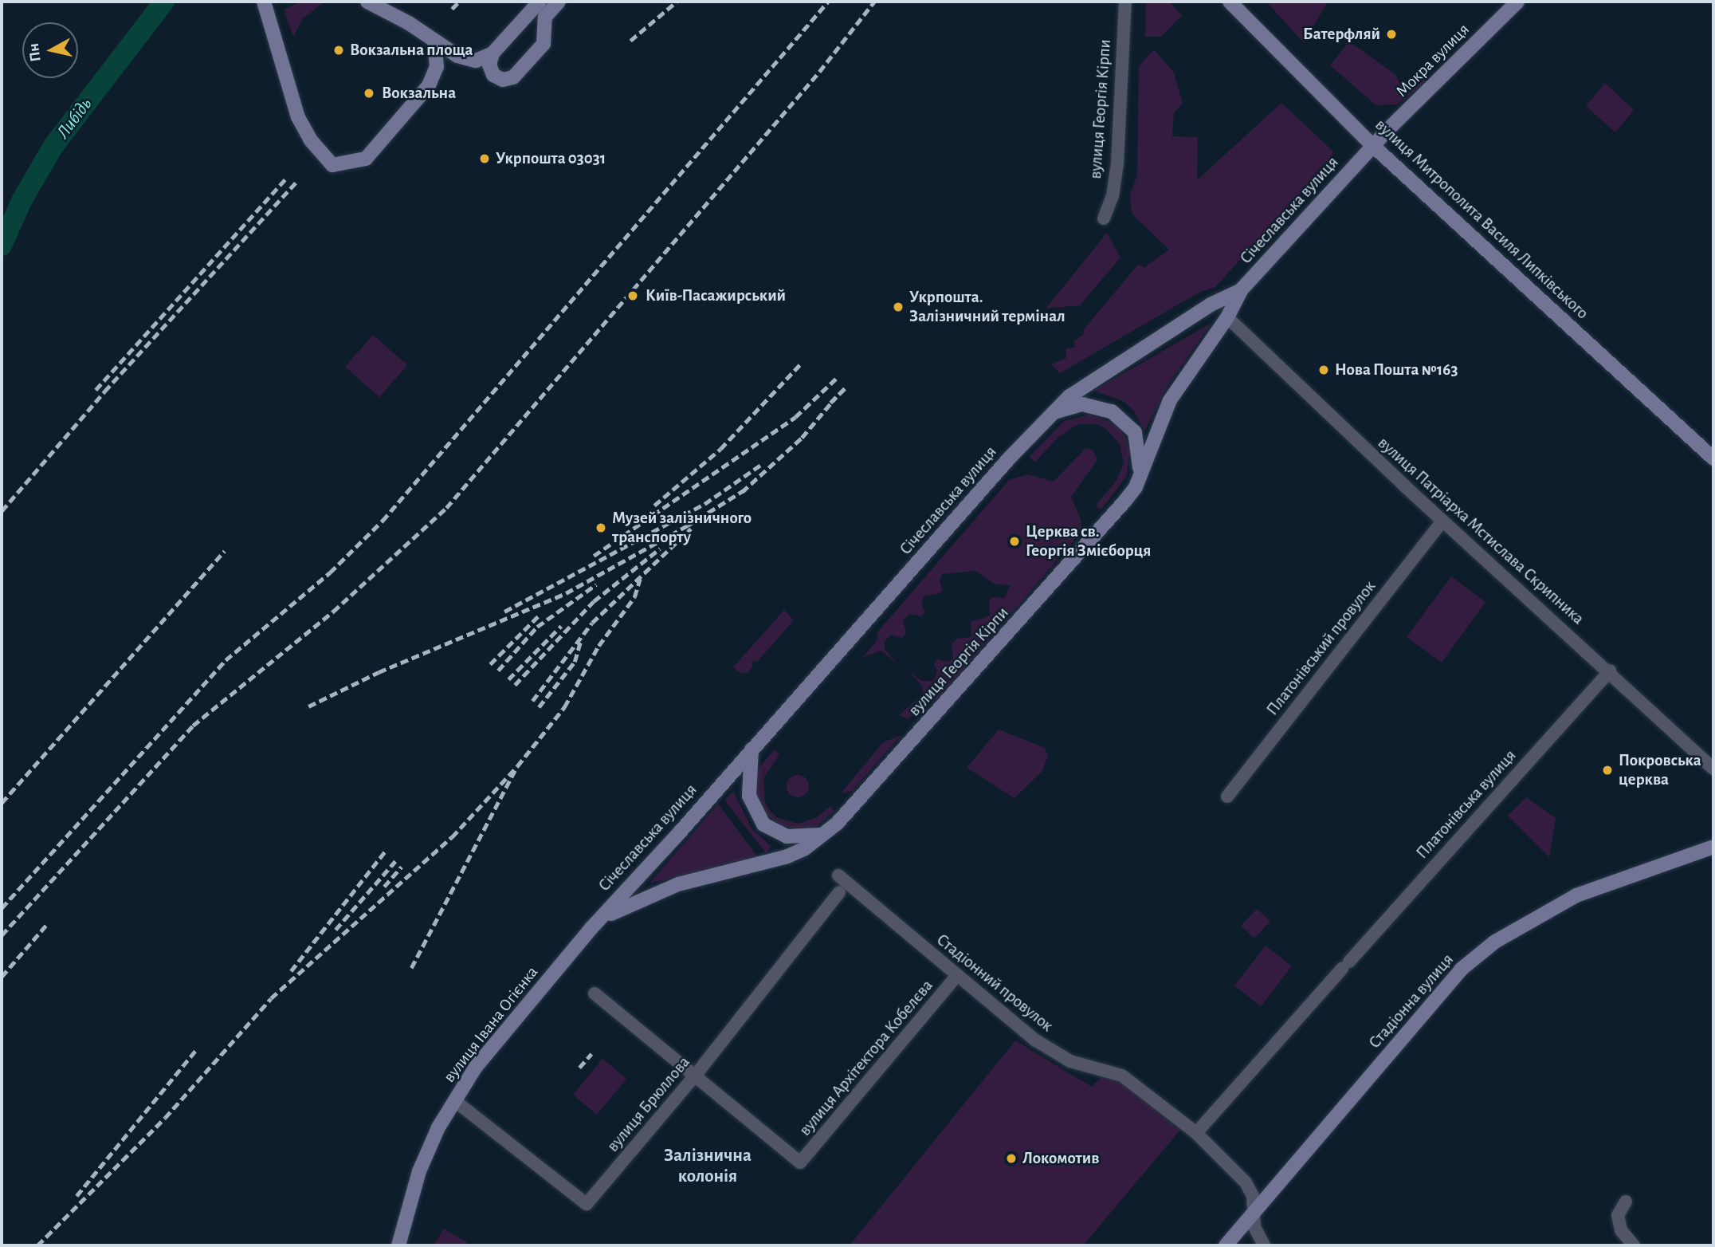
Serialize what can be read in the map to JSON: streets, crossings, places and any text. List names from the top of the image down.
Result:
{
  "streets": {
    "street": [
      "Мокра вулиця",
      "вулиця Георгія Кірпи",
      "Січеславська вулиця",
      "вулиця Митрополита Василя Липківського",
      "вулиця Патріарха Мстислава Скрипника",
      "Платонівський провулок",
      "Платонівська вулиця",
      "Стадіонний провулок",
      "Стадіонна вулиця",
      "вулиця Івана Огієнка",
      "вулиця Архітектора Кобелєва",
      "вулиця Брюллова"
    ]
  },
  "crossings": [
    ["Мокра вулиця", "Січеславська вулиця"],
    ["Мокра вулиця", "вулиця Митрополита Василя Липківського"],
    ["вулиця Георгія Кірпи", "Січеславська вулиця"],
    ["вулиця Георгія Кірпи", "вулиця Патріарха Мстислава Скрипника"],
    ["вулиця Георгія Кірпи", "вулиця Івана Огієнка"],
    ["Січеславська вулиця", "вулиця Митрополита Василя Липківського"],
    ["Січеславська вулиця", "вулиця Івана Огієнка"],
    ["вулиця Патріарха Мстислава Скрипника", "Платонівський провулок"],
    ["вулиця Патріарха Мстислава Скрипника", "Платонівська вулиця"],
    ["Платонівська вулиця", "Стадіонний провулок"],
    ["Стадіонний провулок", "Стадіонна вулиця"],
    ["Стадіонний провулок", "вулиця Архітектора Кобелєва"],
    ["вулиця Івана Огієнка", "вулиця Брюллова"],
    ["вулиця Архітектора Кобелєва", "вулиця Брюллова"]
  ],
  "districts": ["Залізнична колонія"],
  "water": ["Либідь"],
  "places": [
    "Батерфляй",
    "Вокзальна площа",
    "Вокзальна",
    "Укрпошта 03031",
    "Київ-Пасажирський",
    "Укрпошта. Залізничний термінал",
    "Нова Пошта №163",
    "Музей залізничного транспорту",
    "Церква св. Георгія Змієборця",
    "Покровська церква",
    "Локомотив"
  ],
  "north": "left"
}
